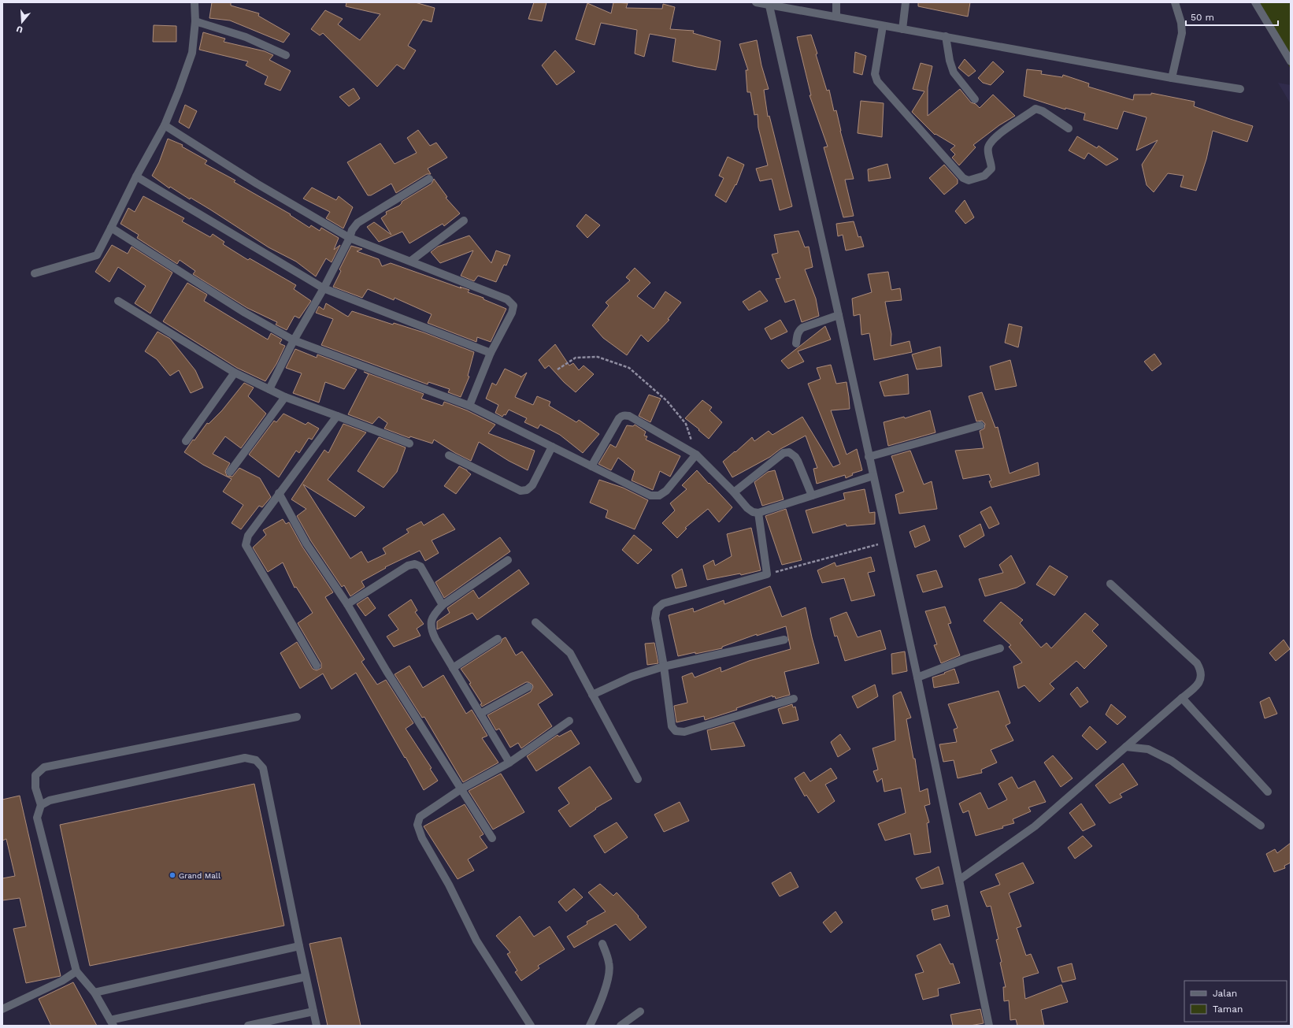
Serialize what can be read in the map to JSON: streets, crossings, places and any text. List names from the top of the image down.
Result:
{
  "places": ["Grand Mall"],
  "legend": ["Jalan", "Taman"],
  "scale_bar": "50 m",
  "north": "bottom"
}
